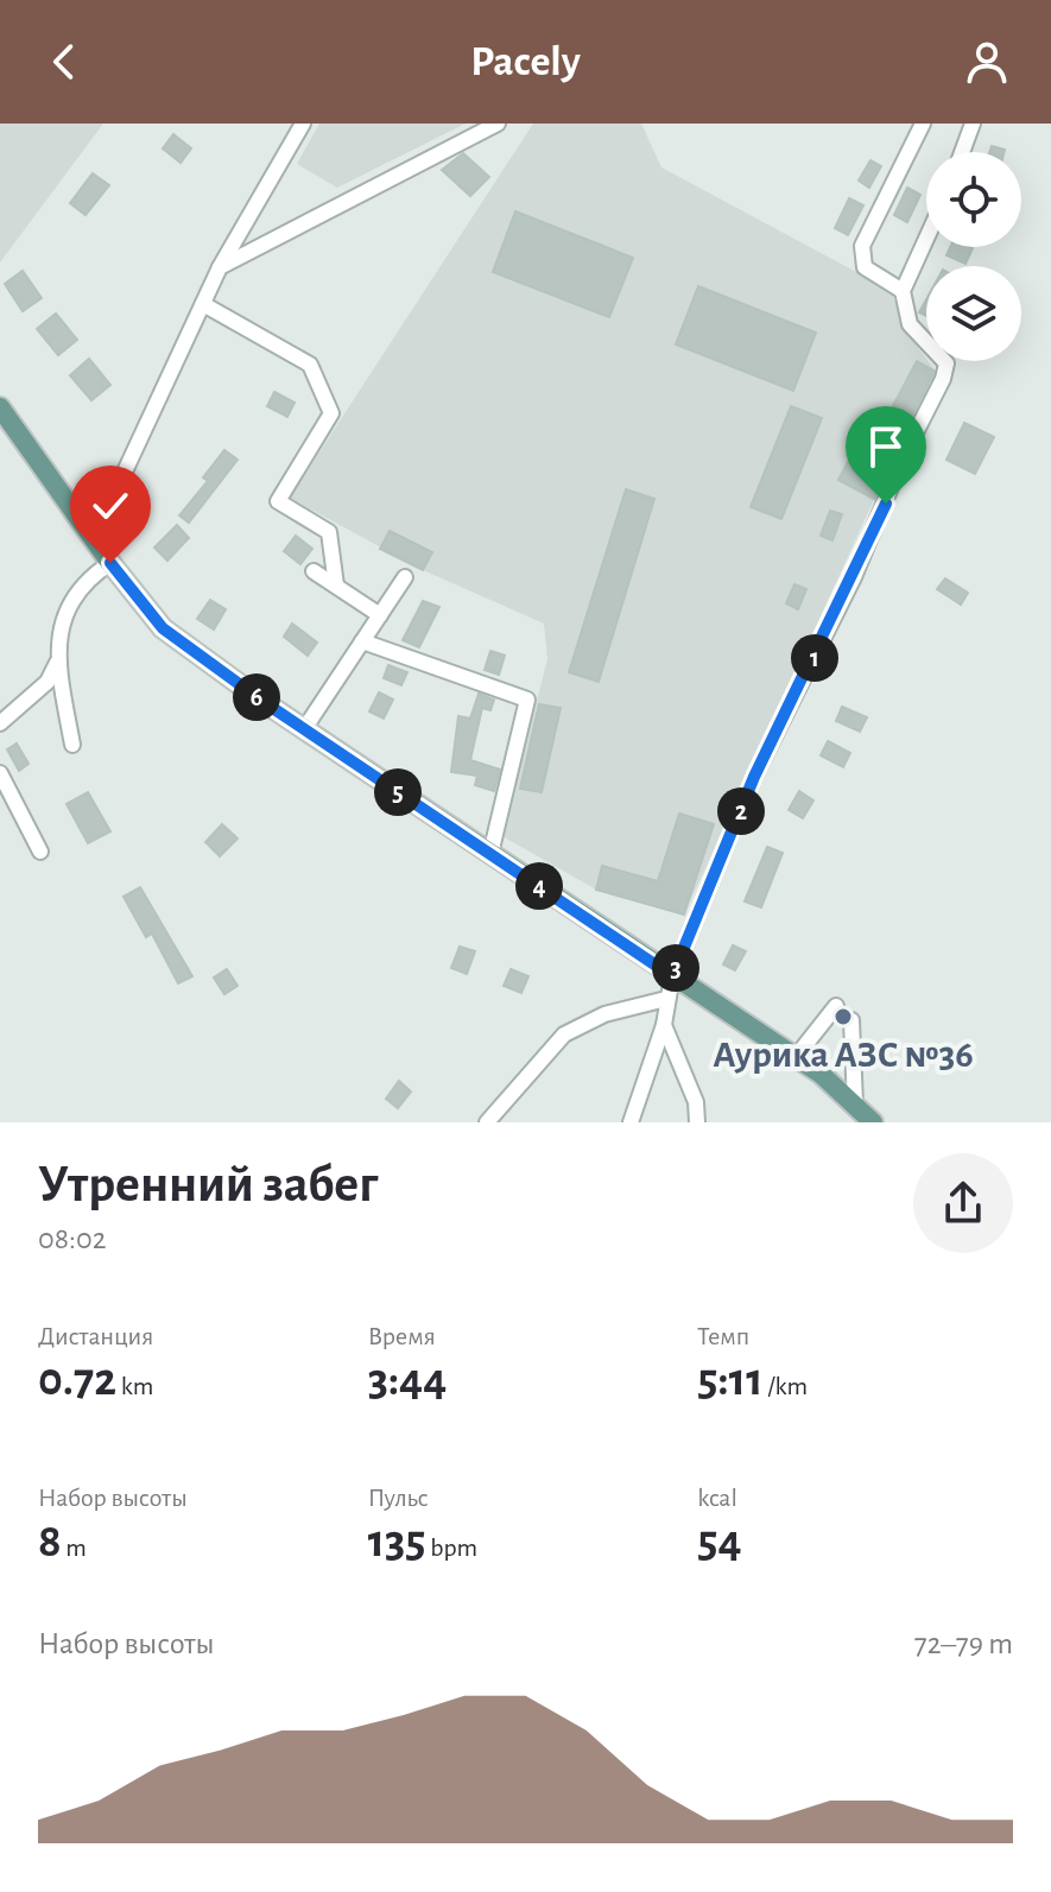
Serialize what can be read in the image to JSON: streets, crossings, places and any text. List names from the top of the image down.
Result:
{
  "places": ["Аурика АЗС №36"],
  "page": {
    "header": "Pacely",
    "pins": [
      "1",
      "6",
      "5",
      "2",
      "4",
      "3"
    ],
    "heading": ["Утренний забег", "08:02"],
    "stats": [
      ["Дистанция", "0.72 km"],
      ["Время", "3:44"],
      ["Темп", "5:11 /km"],
      ["Набор высоты", "8 m"],
      ["Пульс", "135 bpm"],
      ["kcal", "54"]
    ],
    "chart": ["Набор высоты", "72–79 m"]
  }
}
